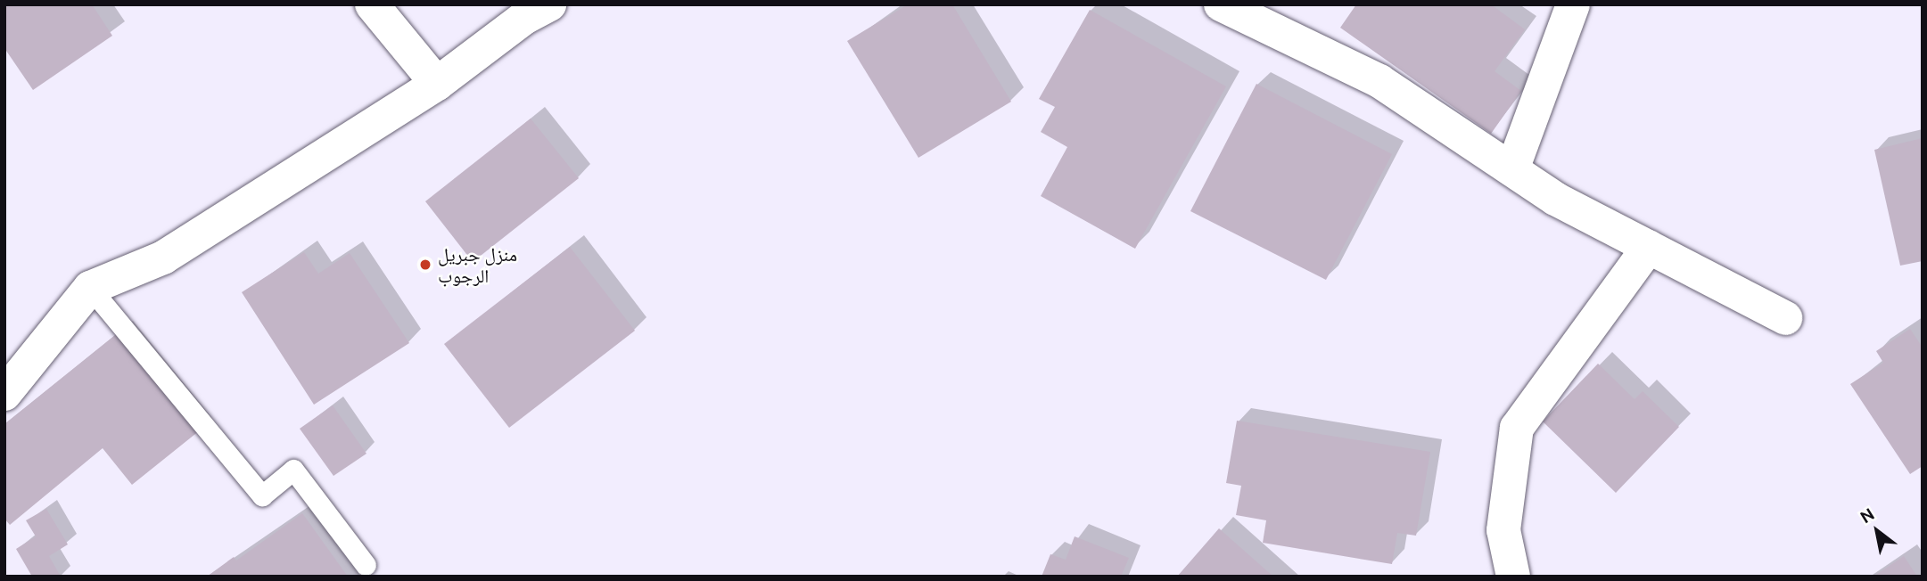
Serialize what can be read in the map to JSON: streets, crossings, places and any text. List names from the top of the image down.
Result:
{
  "places": ["منزل جبريل الرجوب"],
  "north": "top left"
}
